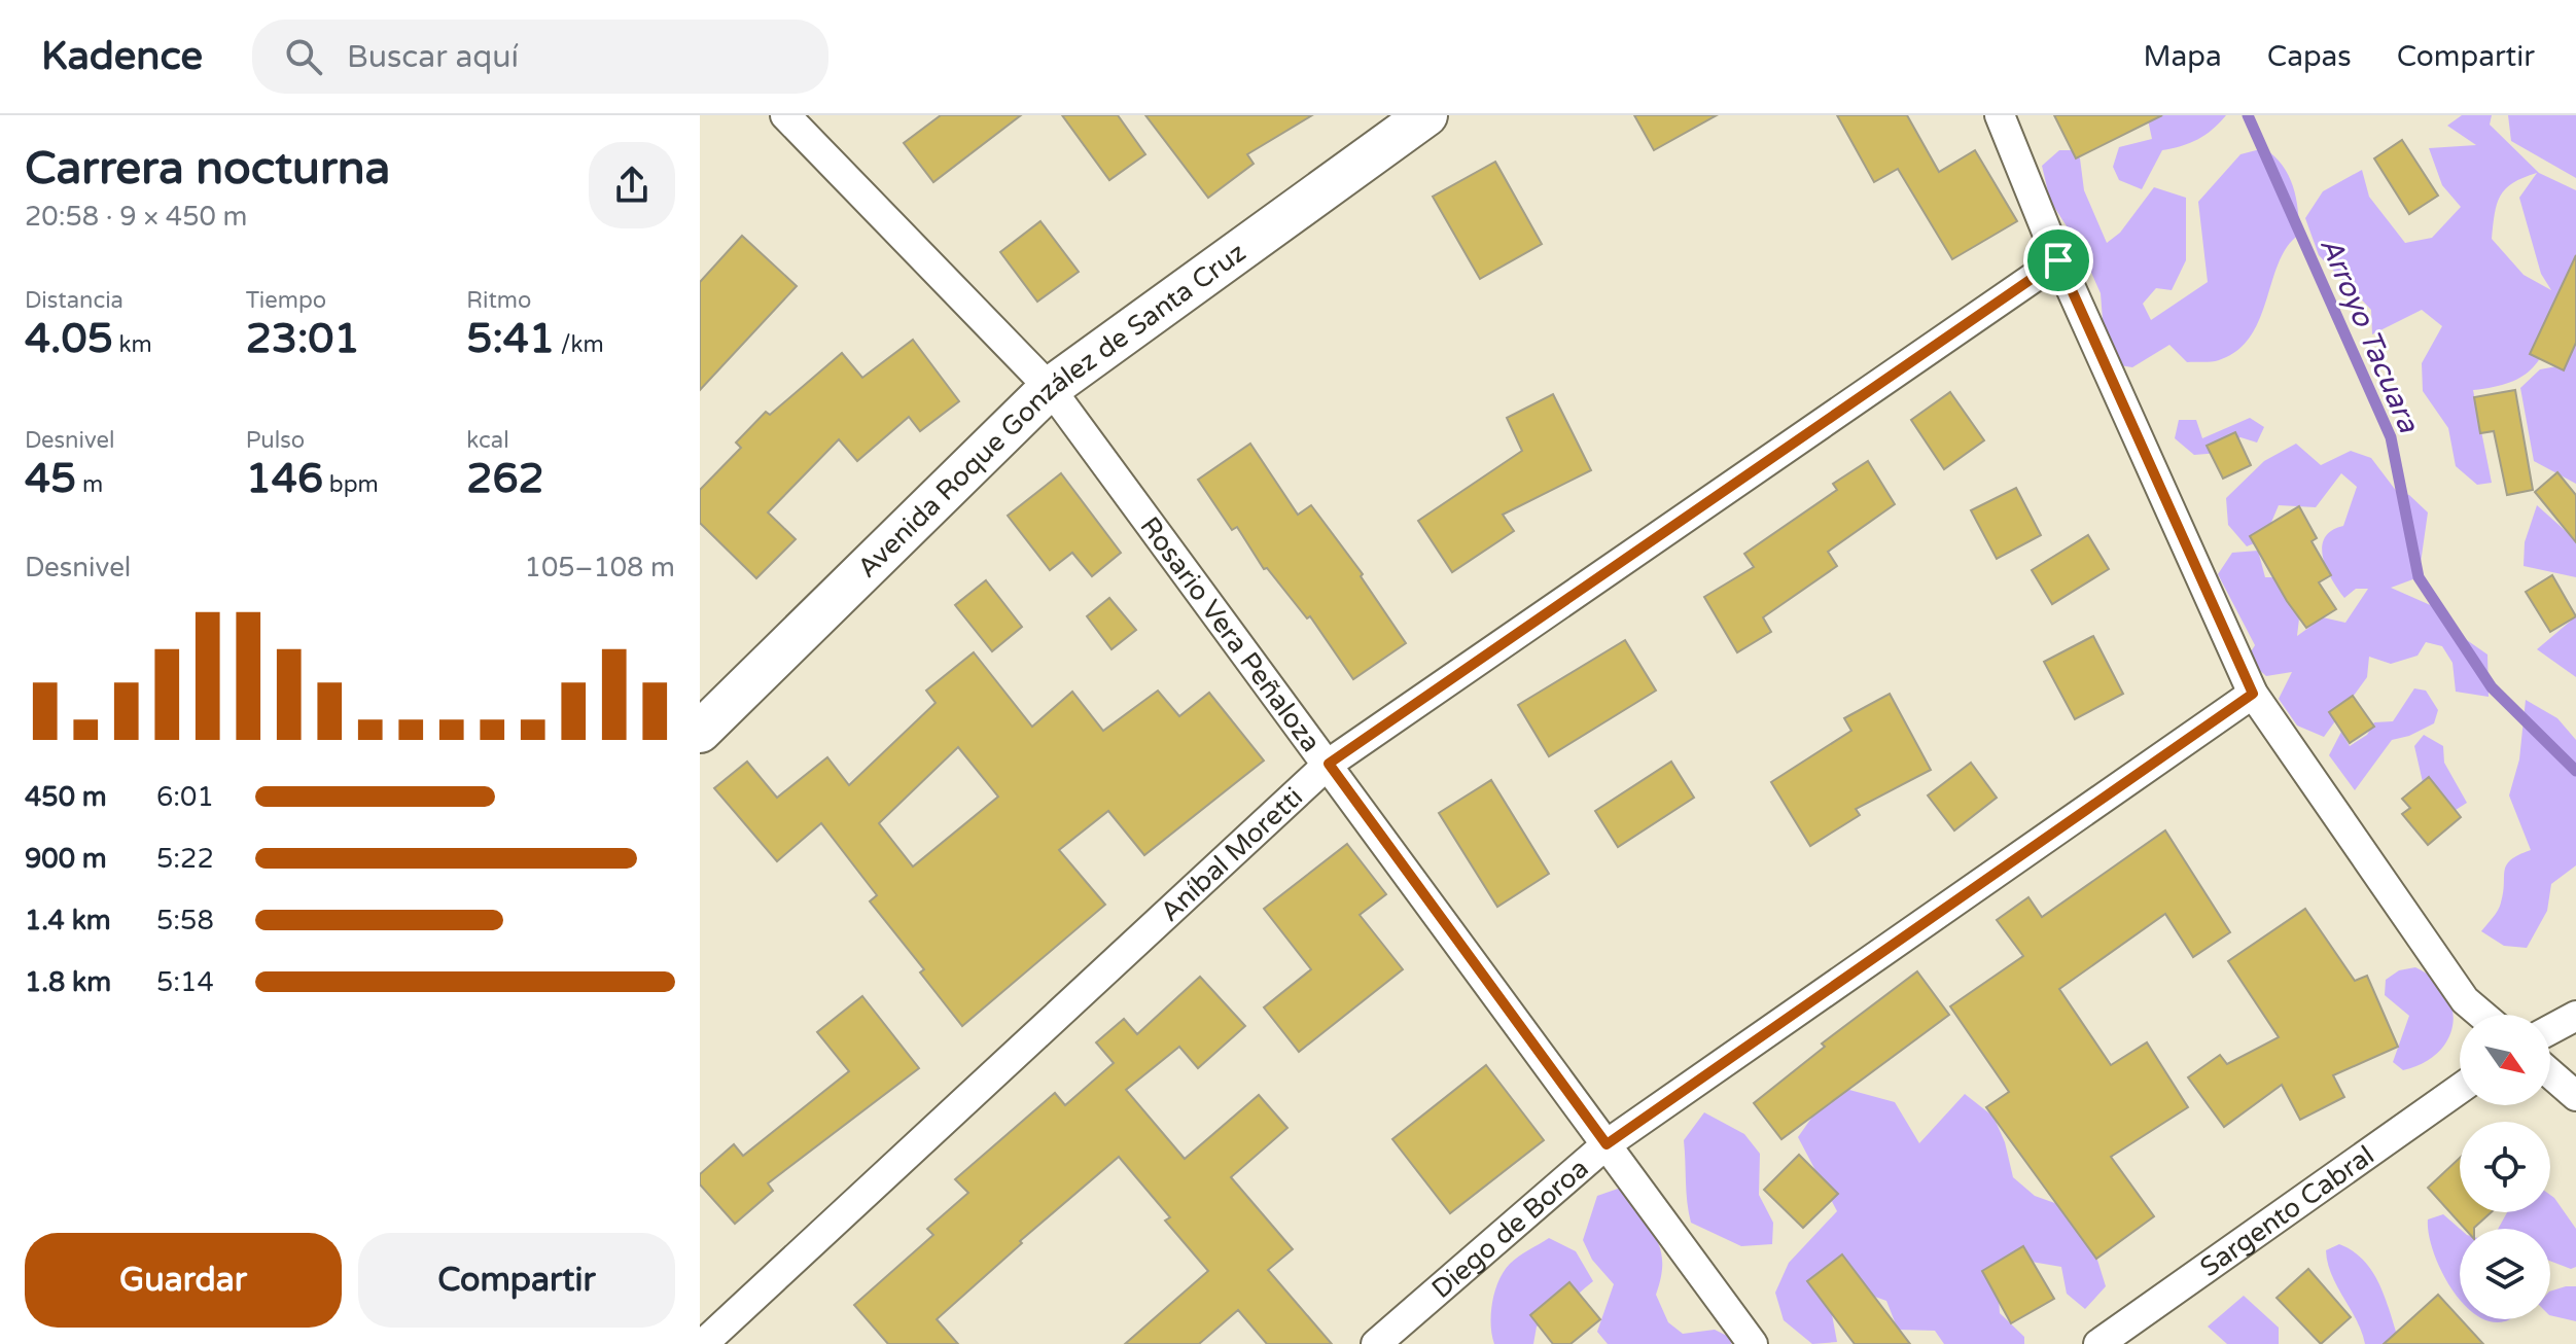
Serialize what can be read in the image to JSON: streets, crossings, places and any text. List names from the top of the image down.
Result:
{
  "streets": {
    "main road": ["Avenida Roque González de Santa Cruz"],
    "street": [
      "Rosario Vera Peñaloza",
      "Aníbal Moretti",
      "Sargento Cabral",
      "Diego de Boroa"
    ]
  },
  "crossings": [
    ["Avenida Roque González de Santa Cruz", "Rosario Vera Peñaloza"],
    ["Rosario Vera Peñaloza", "Aníbal Moretti"],
    ["Rosario Vera Peñaloza", "Diego de Boroa"]
  ],
  "water": ["Arroyo Tacuara"],
  "north": "bottom right",
  "page": {
    "header": "Kadence",
    "search": "Buscar aquí",
    "nav": ["Mapa", "Capas", "Compartir"],
    "heading": ["Carrera nocturna", "20:58 · 9 × 450 m"],
    "stats": [
      ["Distancia", "4.05 km"],
      ["Tiempo", "23:01"],
      ["Ritmo", "5:41 /km"],
      ["Desnivel", "45 m"],
      ["Pulso", "146 bpm"],
      ["kcal", "262"]
    ],
    "chart": ["Desnivel", "105–108 m"],
    "list": [
      {
        "name": "450 m",
        "note": "6:01"
      },
      {
        "name": "900 m",
        "note": "5:22"
      },
      {
        "name": "1.4 km",
        "note": "5:58"
      },
      {
        "name": "1.8 km",
        "note": "5:14"
      }
    ],
    "buttons": ["Guardar", "Compartir"]
  }
}
